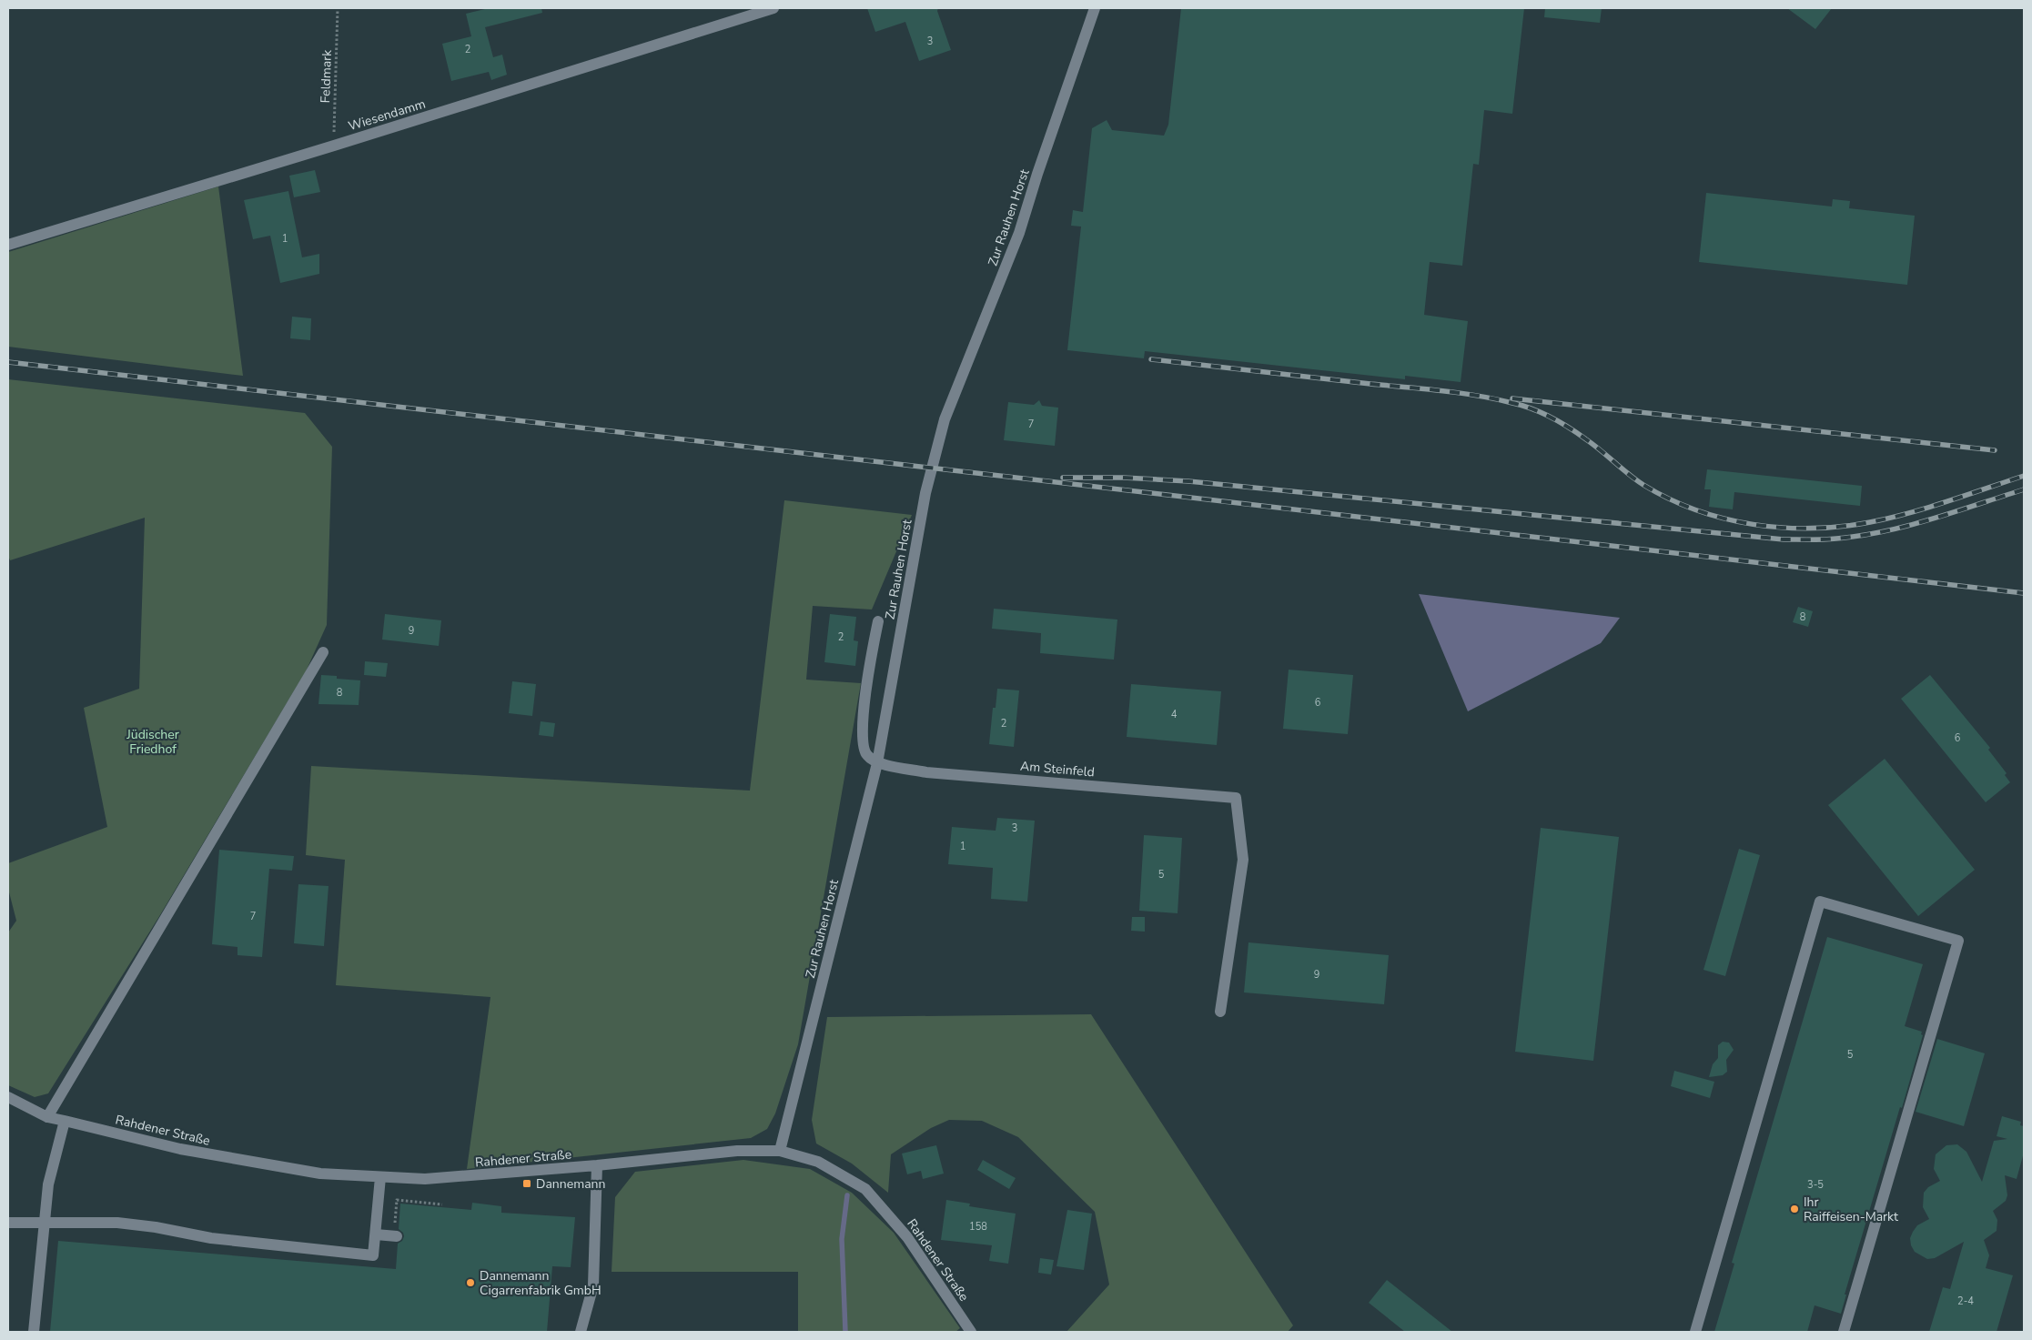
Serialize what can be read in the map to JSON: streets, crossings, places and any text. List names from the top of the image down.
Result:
{
  "streets": {
    "street": [
      "Wiesendamm",
      "Zur Rauhen Horst",
      "Am Steinfeld",
      "Rahdener Straße"
    ],
    "path": ["Feldmark"]
  },
  "crossings": [
    ["Feldmark", "Wiesendamm"],
    ["Zur Rauhen Horst", "Am Steinfeld"],
    ["Zur Rauhen Horst", "Rahdener Straße"]
  ],
  "parks": ["Jüdischer Friedhof"],
  "places": {
    "transit": ["Dannemann"],
    "other": ["Ihr Raiffeisen-Markt", "Dannemann Cigarrenfabrik GmbH"]
  },
  "house_numbers": [
    "3",
    "2",
    "1",
    "7",
    "8",
    "9",
    "2",
    "8",
    "6",
    "4",
    "2",
    "6",
    "3",
    "1",
    "5",
    "7",
    "9",
    "5",
    "3-5",
    "158",
    "2-4"
  ]
}
